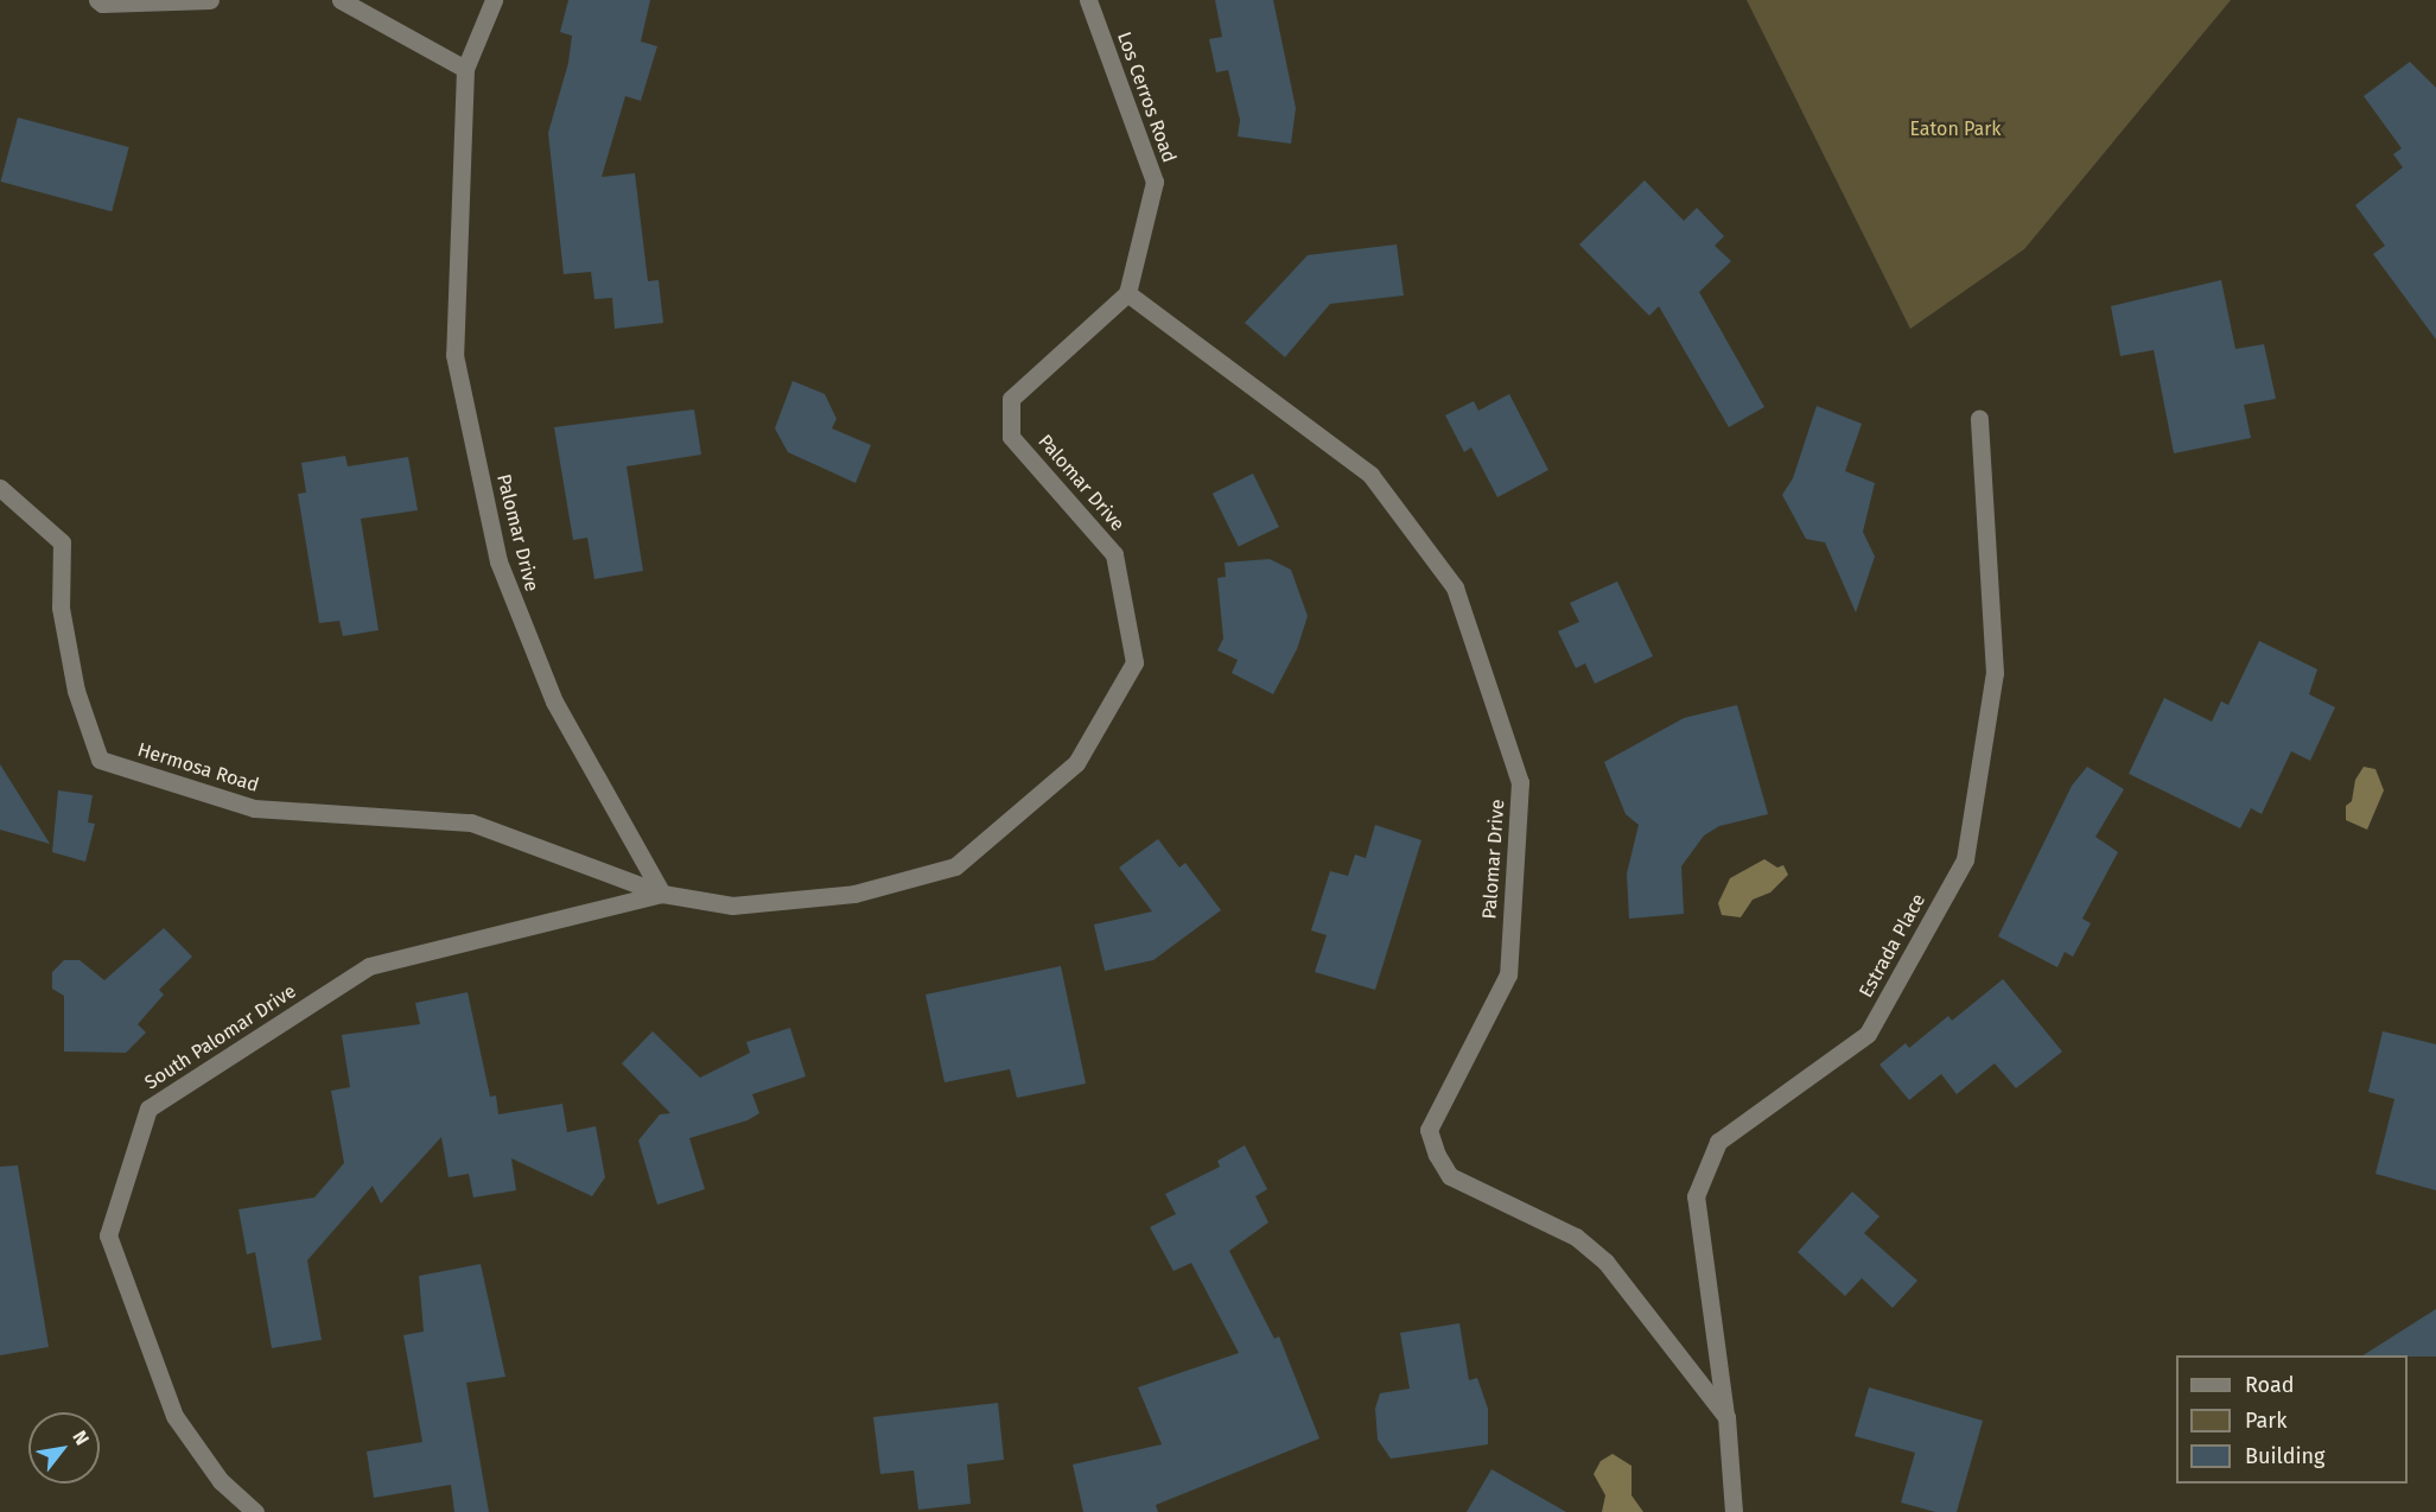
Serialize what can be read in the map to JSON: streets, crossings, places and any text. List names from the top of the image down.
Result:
{
  "streets": {
    "street": [
      "Los Cerros Road",
      "Palomar Drive",
      "Hermosa Road",
      "Estrada Place",
      "South Palomar Drive"
    ]
  },
  "crossings": [
    ["Los Cerros Road", "Palomar Drive"],
    ["Palomar Drive", "Hermosa Road"],
    ["Palomar Drive", "Estrada Place"],
    ["Palomar Drive", "South Palomar Drive"],
    ["Hermosa Road", "South Palomar Drive"]
  ],
  "parks": ["Eaton Park"],
  "legend": ["Road", "Park", "Building"],
  "north": "top right"
}
